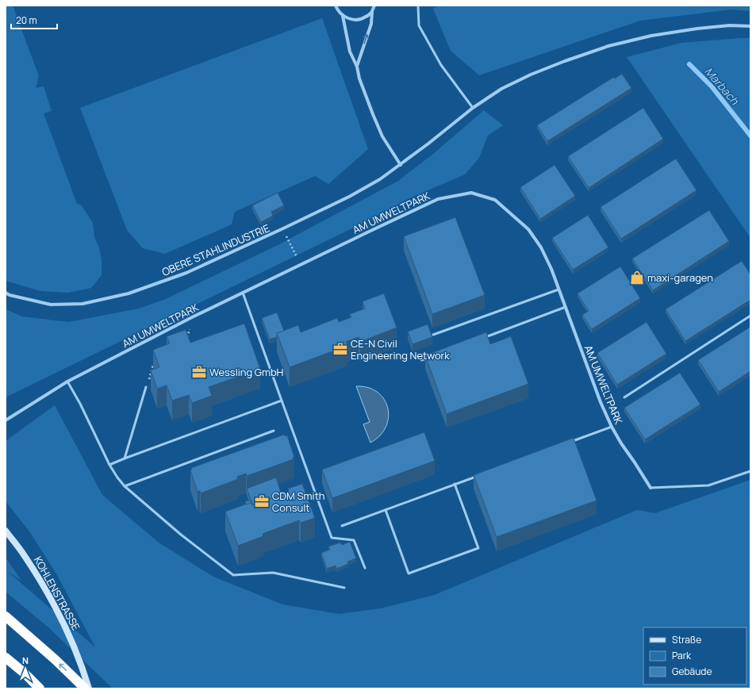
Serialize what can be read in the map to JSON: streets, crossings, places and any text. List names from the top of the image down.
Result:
{
  "streets": {
    "street": ["AM UMWELTPARK", "OBERE STAHLINDUSTRIE", "KOHLENSTRASSE"]
  },
  "water": ["Marbach"],
  "places": {
    "shop": ["maxi-garagen"],
    "office": ["CE-N Civil Engineering Network", "Wessling GmbH", "CDM Smith Consult"]
  },
  "legend": ["Straße", "Park", "Gebäude"],
  "scale_bar": "20 m",
  "north": "top"
}
